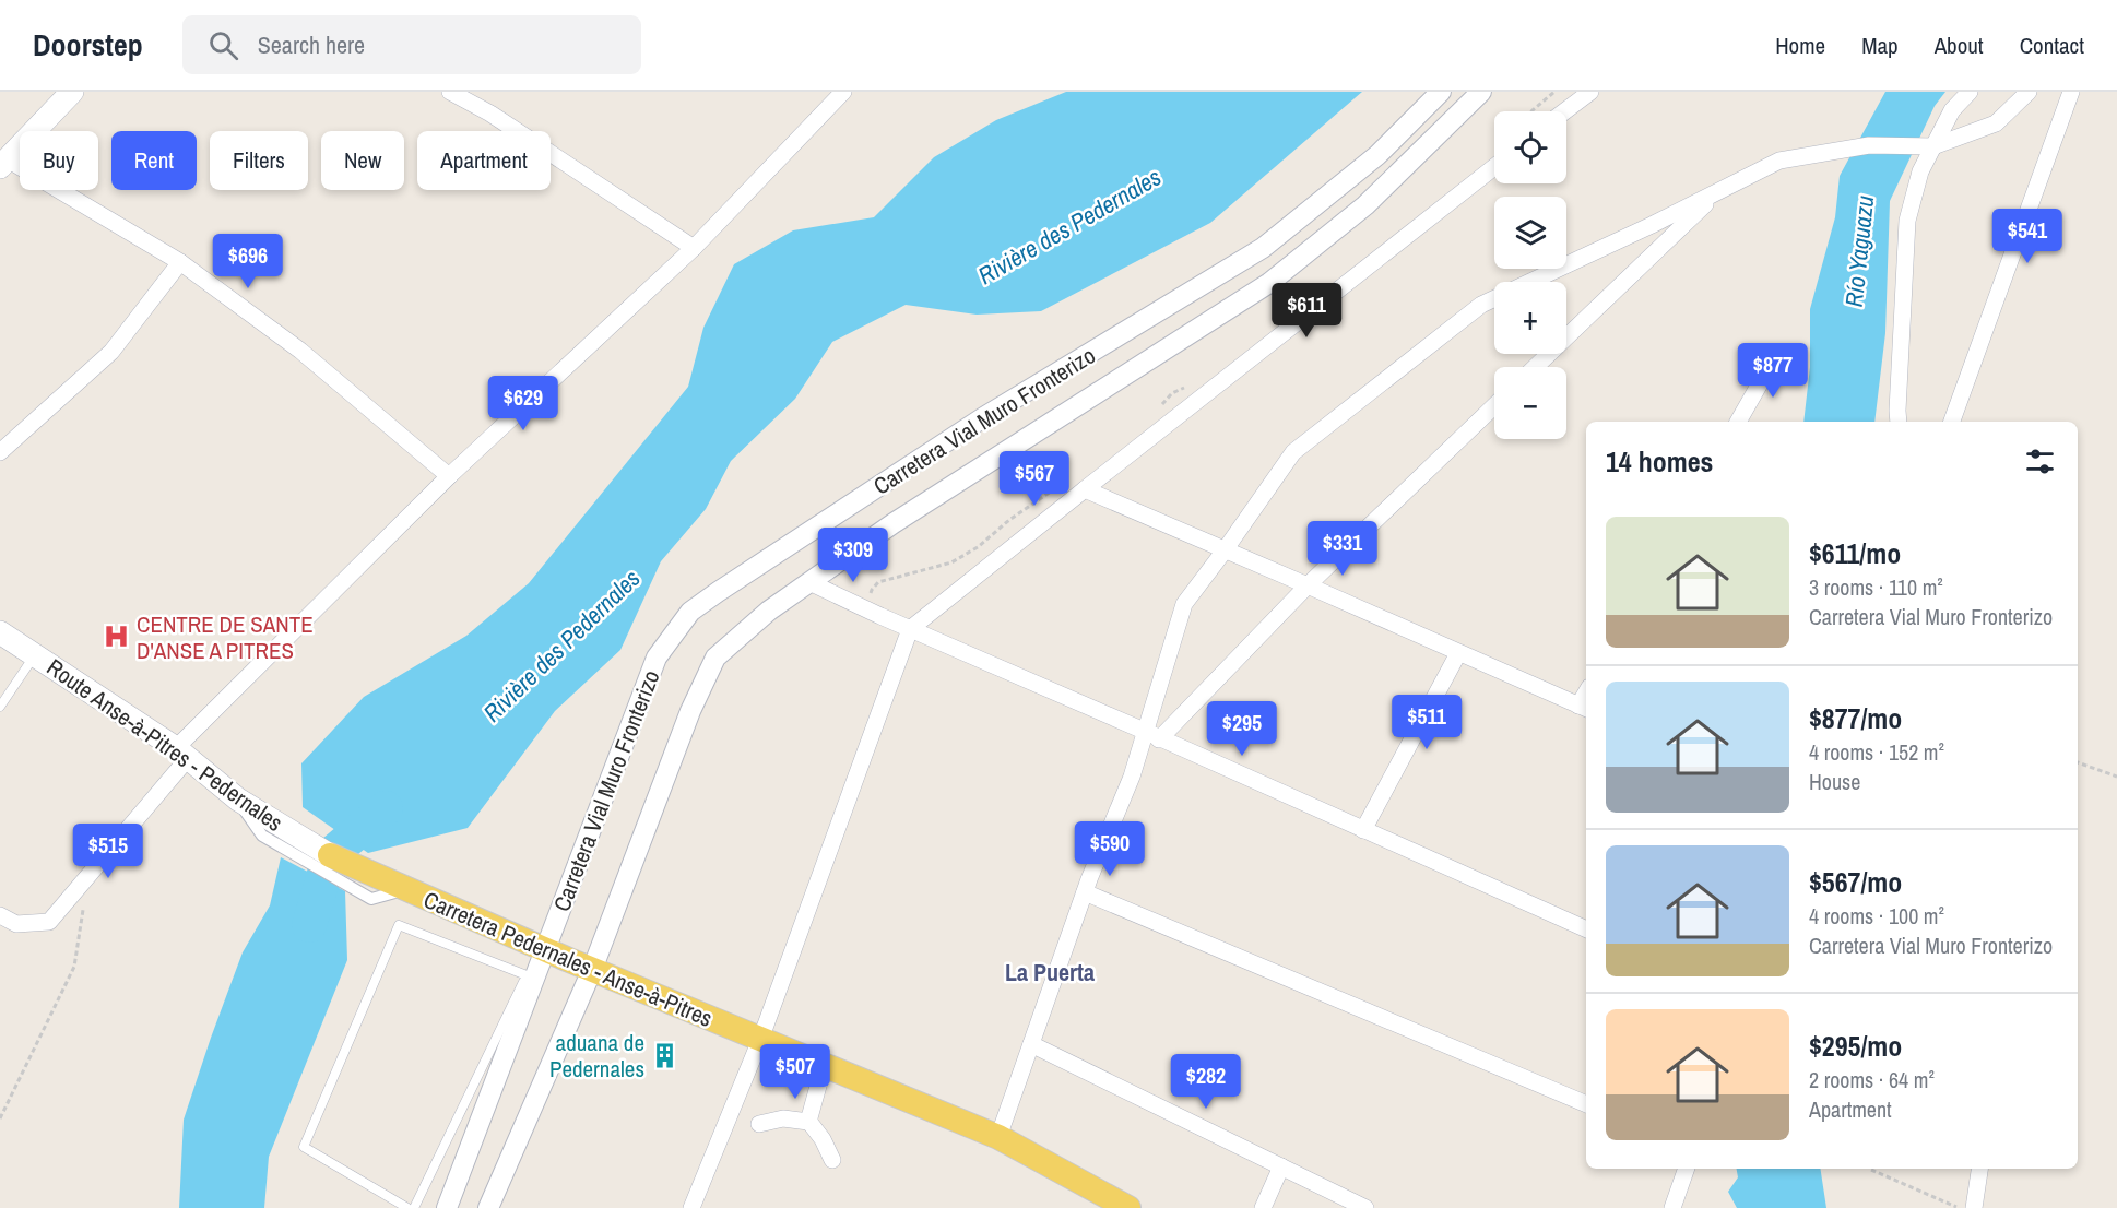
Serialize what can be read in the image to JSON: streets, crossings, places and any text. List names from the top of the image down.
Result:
{
  "streets": {
    "main road": ["Route Anse-à-Pitres - Pedernales", "Carretera Pedernales - Anse-à-Pitres"],
    "street": ["Carretera Vial Muro Fronterizo"]
  },
  "crossings": [
    ["Carretera Vial Muro Fronterizo", "Carretera Pedernales - Anse-à-Pitres"],
    ["Route Anse-à-Pitres - Pedernales", "Carretera Pedernales - Anse-à-Pitres"]
  ],
  "districts": ["La Puerta"],
  "water": ["Rivière des Pedernales", "Río Yaguazu"],
  "places": {
    "hospital": ["CENTRE DE SANTE D'ANSE A PITRES"],
    "building": ["aduana de Pedernales"]
  },
  "page": {
    "header": "Doorstep",
    "search": "Search here",
    "nav": [
      "Home",
      "Map",
      "About",
      "Contact"
    ],
    "map_buttons": ["+", "−"],
    "chip": [
      "Buy",
      "Rent",
      "Filters",
      "New",
      "Apartment"
    ],
    "price": [
      "$541",
      "$696",
      "$611",
      "$877",
      "$629",
      "$567",
      "$331",
      "$309",
      "$511",
      "$295",
      "$590",
      "$515",
      "$507",
      "$282"
    ],
    "heading": "14 homes",
    "list": [
      {
        "name": "$611/mo",
        "note": "3 rooms · 110 m² · Carretera Vial Muro Fronterizo"
      },
      {
        "name": "$877/mo",
        "note": "4 rooms · 152 m² · House"
      },
      {
        "name": "$567/mo",
        "note": "4 rooms · 100 m² · Carretera Vial Muro Fronterizo"
      },
      {
        "name": "$295/mo",
        "note": "2 rooms · 64 m² · Apartment"
      }
    ]
  }
}
